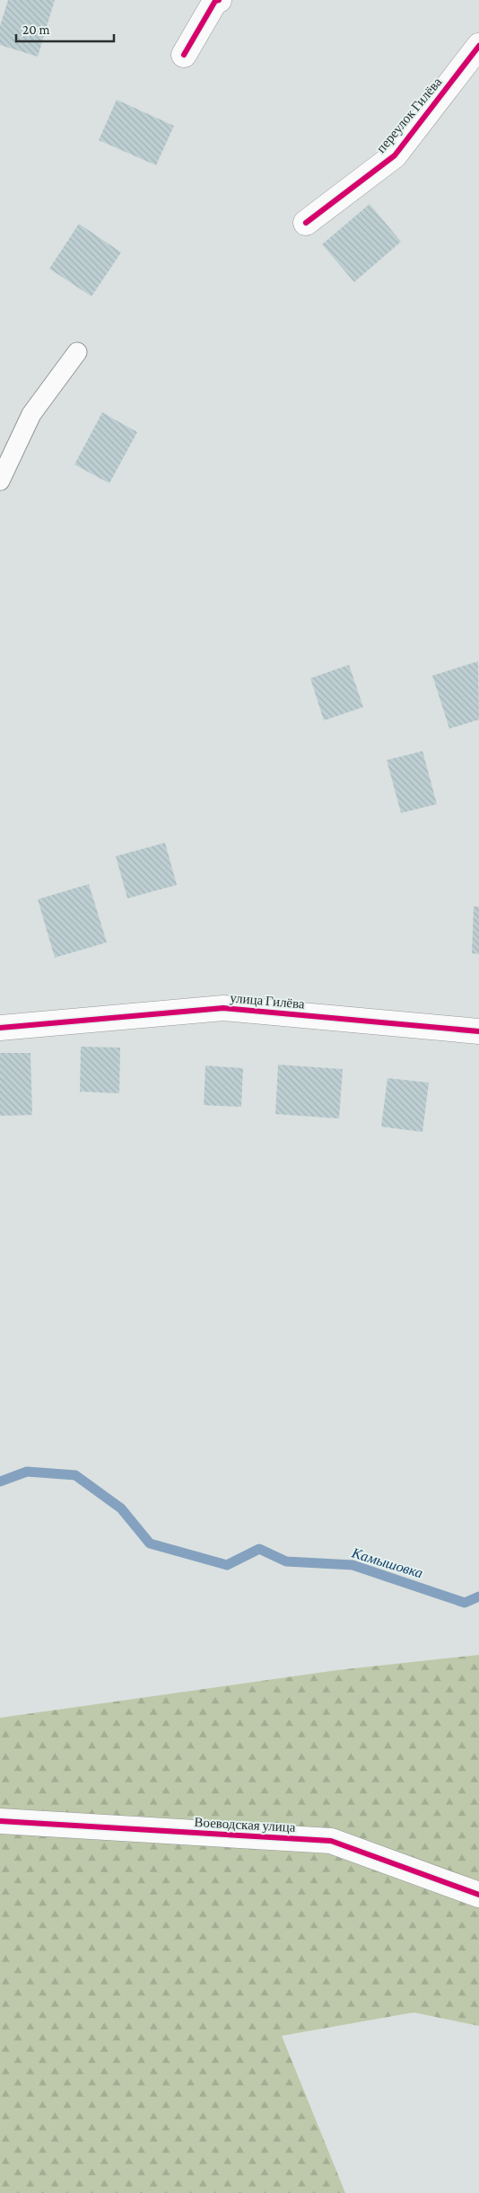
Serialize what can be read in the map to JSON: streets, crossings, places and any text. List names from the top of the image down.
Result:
{
  "streets": {
    "street": ["переулок Гилёва", "улица Гилёва", "Воеводская улица"]
  },
  "water": ["Камышовка"],
  "scale_bar": "20 m"
}
